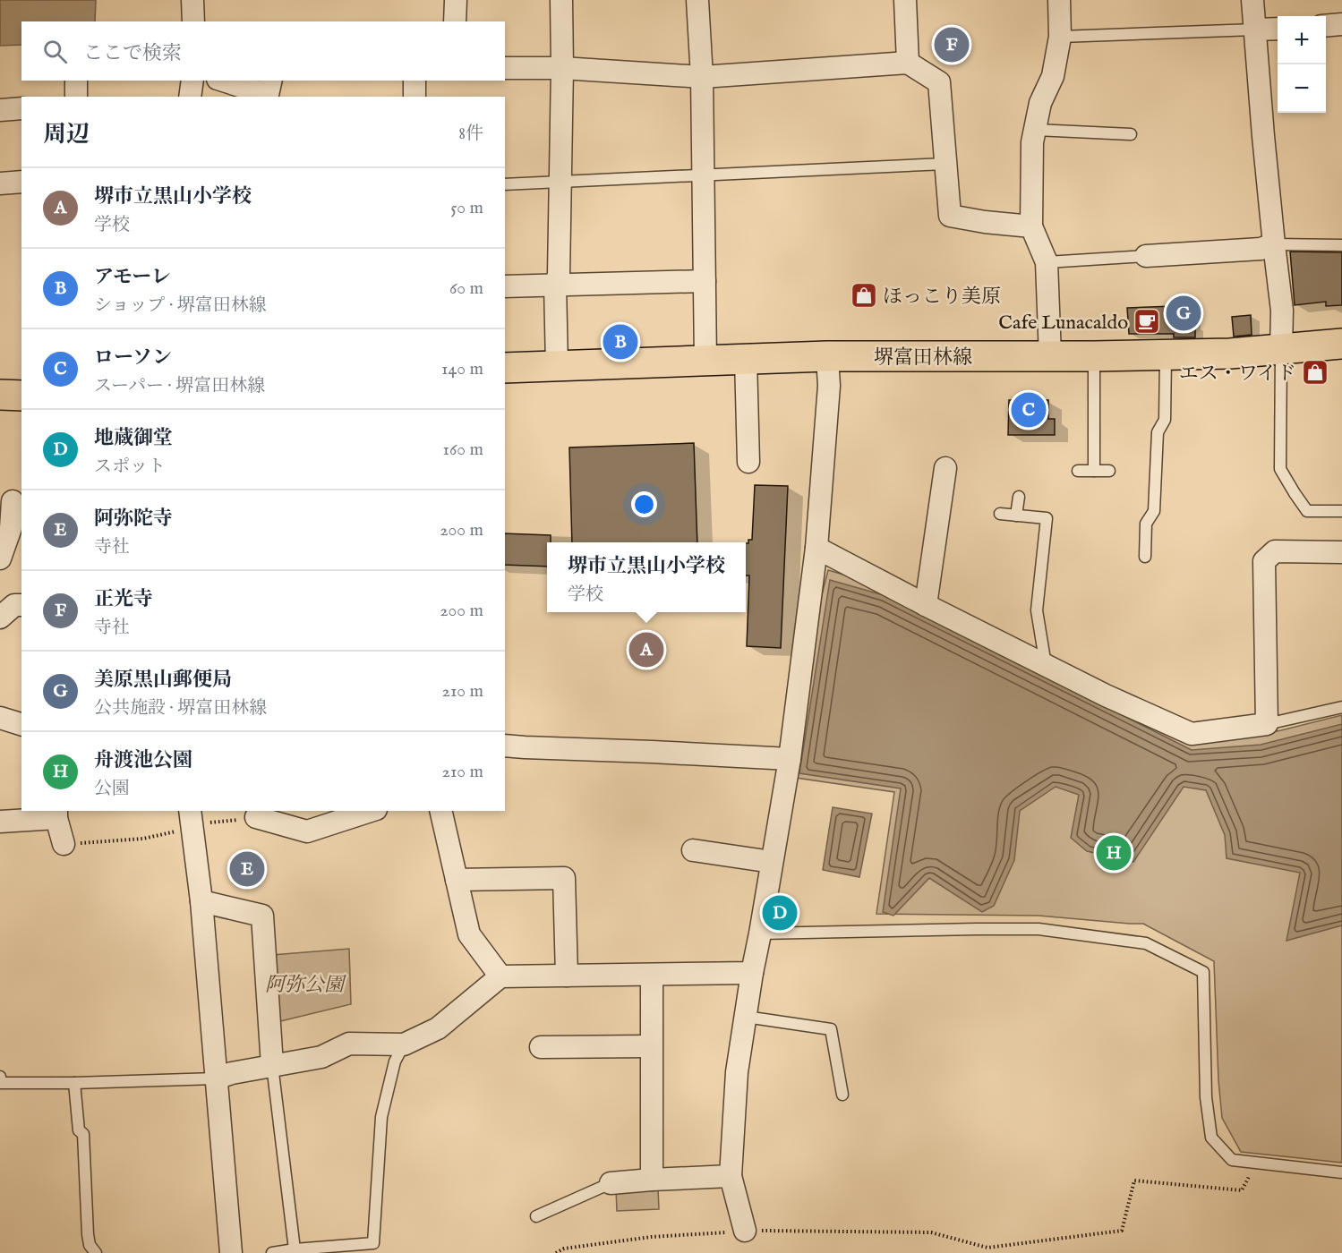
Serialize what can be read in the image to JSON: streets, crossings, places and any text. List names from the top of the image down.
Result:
{
  "streets": {
    "main road": ["堺富田林線"]
  },
  "parks": ["阿弥公園"],
  "places": {
    "shop": ["ほっこり美原", "エス・ワイド"],
    "cafe": ["Cafe Lunacaldo"]
  },
  "page": {
    "map_buttons": ["+", "−"],
    "search": "ここで検索",
    "pins": [
      "F",
      "G",
      "B",
      "C",
      "A",
      "H",
      "E",
      "D"
    ],
    "heading": ["周辺", "8件"],
    "list": [
      {
        "mark": "A",
        "name": "堺市立黒山小学校",
        "note": "学校",
        "value": "50 m"
      },
      {
        "mark": "B",
        "name": "アモーレ",
        "note": "ショップ · 堺富田林線",
        "value": "60 m"
      },
      {
        "mark": "C",
        "name": "ローソン",
        "note": "スーパー · 堺富田林線",
        "value": "140 m"
      },
      {
        "mark": "D",
        "name": "地蔵御堂",
        "note": "スポット",
        "value": "160 m"
      },
      {
        "mark": "E",
        "name": "阿弥陀寺",
        "note": "寺社",
        "value": "200 m"
      },
      {
        "mark": "F",
        "name": "正光寺",
        "note": "寺社",
        "value": "200 m"
      },
      {
        "mark": "G",
        "name": "美原黒山郵便局",
        "note": "公共施設 · 堺富田林線",
        "value": "210 m"
      },
      {
        "mark": "H",
        "name": "舟渡池公園",
        "note": "公園",
        "value": "210 m"
      }
    ],
    "popup": ["堺市立黒山小学校", "学校"]
  }
}
